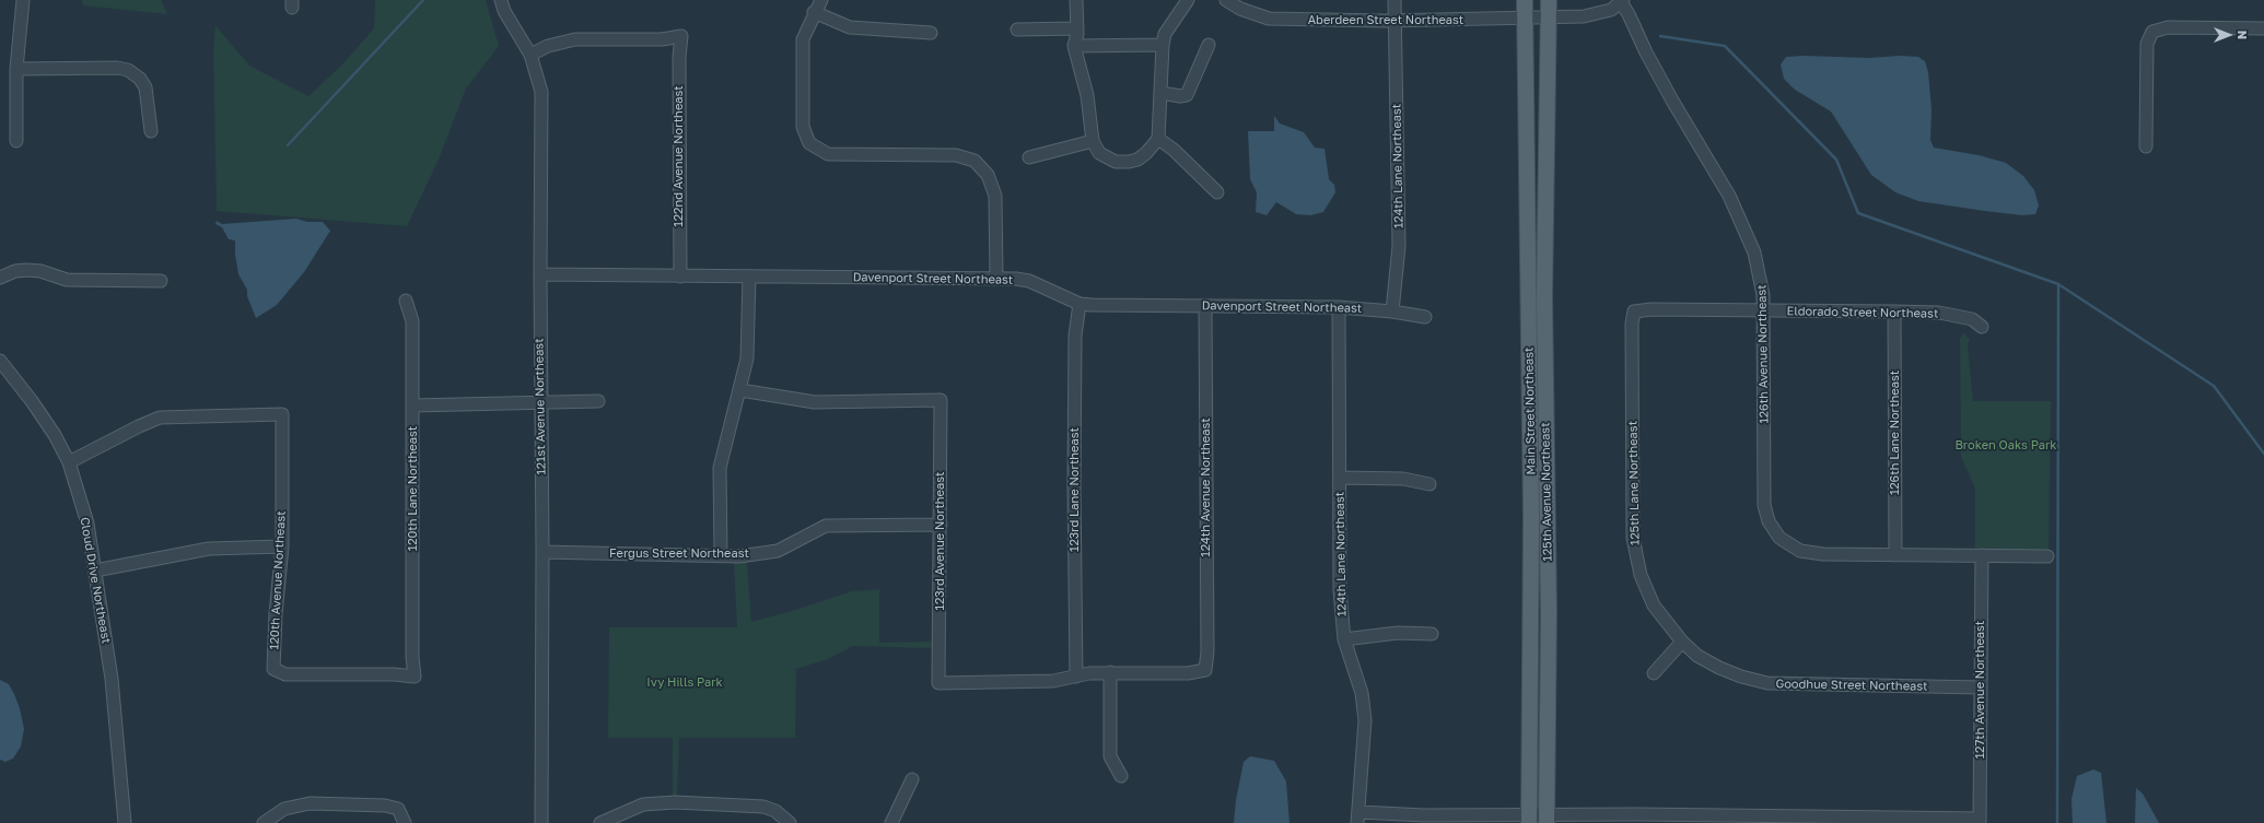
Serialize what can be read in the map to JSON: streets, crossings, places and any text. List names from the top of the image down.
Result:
{
  "streets": {
    "main road": ["Main Street Northeast", "125th Avenue Northeast"],
    "street": [
      "Aberdeen Street Northeast",
      "122nd Avenue Northeast",
      "124th Lane Northeast",
      "Davenport Street Northeast",
      "Eldorado Street Northeast",
      "126th Avenue Northeast",
      "121st Avenue Northeast",
      "126th Lane Northeast",
      "125th Lane Northeast",
      "124th Avenue Northeast",
      "120th Lane Northeast",
      "123rd Lane Northeast",
      "123rd Avenue Northeast",
      "Fergus Street Northeast",
      "Cloud Drive Northeast",
      "120th Avenue Northeast",
      "Goodhue Street Northeast",
      "127th Avenue Northeast"
    ]
  },
  "crossings": [
    ["Aberdeen Street Northeast", "124th Lane Northeast"],
    ["Aberdeen Street Northeast", "126th Avenue Northeast"],
    ["Aberdeen Street Northeast", "Main Street Northeast"],
    ["Aberdeen Street Northeast", "125th Avenue Northeast"],
    ["122nd Avenue Northeast", "Davenport Street Northeast"],
    ["122nd Avenue Northeast", "121st Avenue Northeast"],
    ["124th Lane Northeast", "Davenport Street Northeast"],
    ["Davenport Street Northeast", "121st Avenue Northeast"],
    ["Davenport Street Northeast", "124th Avenue Northeast"],
    ["Davenport Street Northeast", "123rd Lane Northeast"],
    ["Eldorado Street Northeast", "126th Avenue Northeast"],
    ["Eldorado Street Northeast", "126th Lane Northeast"],
    ["Eldorado Street Northeast", "125th Lane Northeast"],
    ["126th Avenue Northeast", "126th Lane Northeast"],
    ["121st Avenue Northeast", "Fergus Street Northeast"],
    ["125th Lane Northeast", "Goodhue Street Northeast"],
    ["120th Lane Northeast", "120th Avenue Northeast"],
    ["123rd Lane Northeast", "123rd Avenue Northeast"],
    ["123rd Avenue Northeast", "Fergus Street Northeast"],
    ["Cloud Drive Northeast", "120th Avenue Northeast"],
    ["Goodhue Street Northeast", "127th Avenue Northeast"]
  ],
  "parks": ["Broken Oaks Park", "Ivy Hills Park"],
  "north": "right"
}
